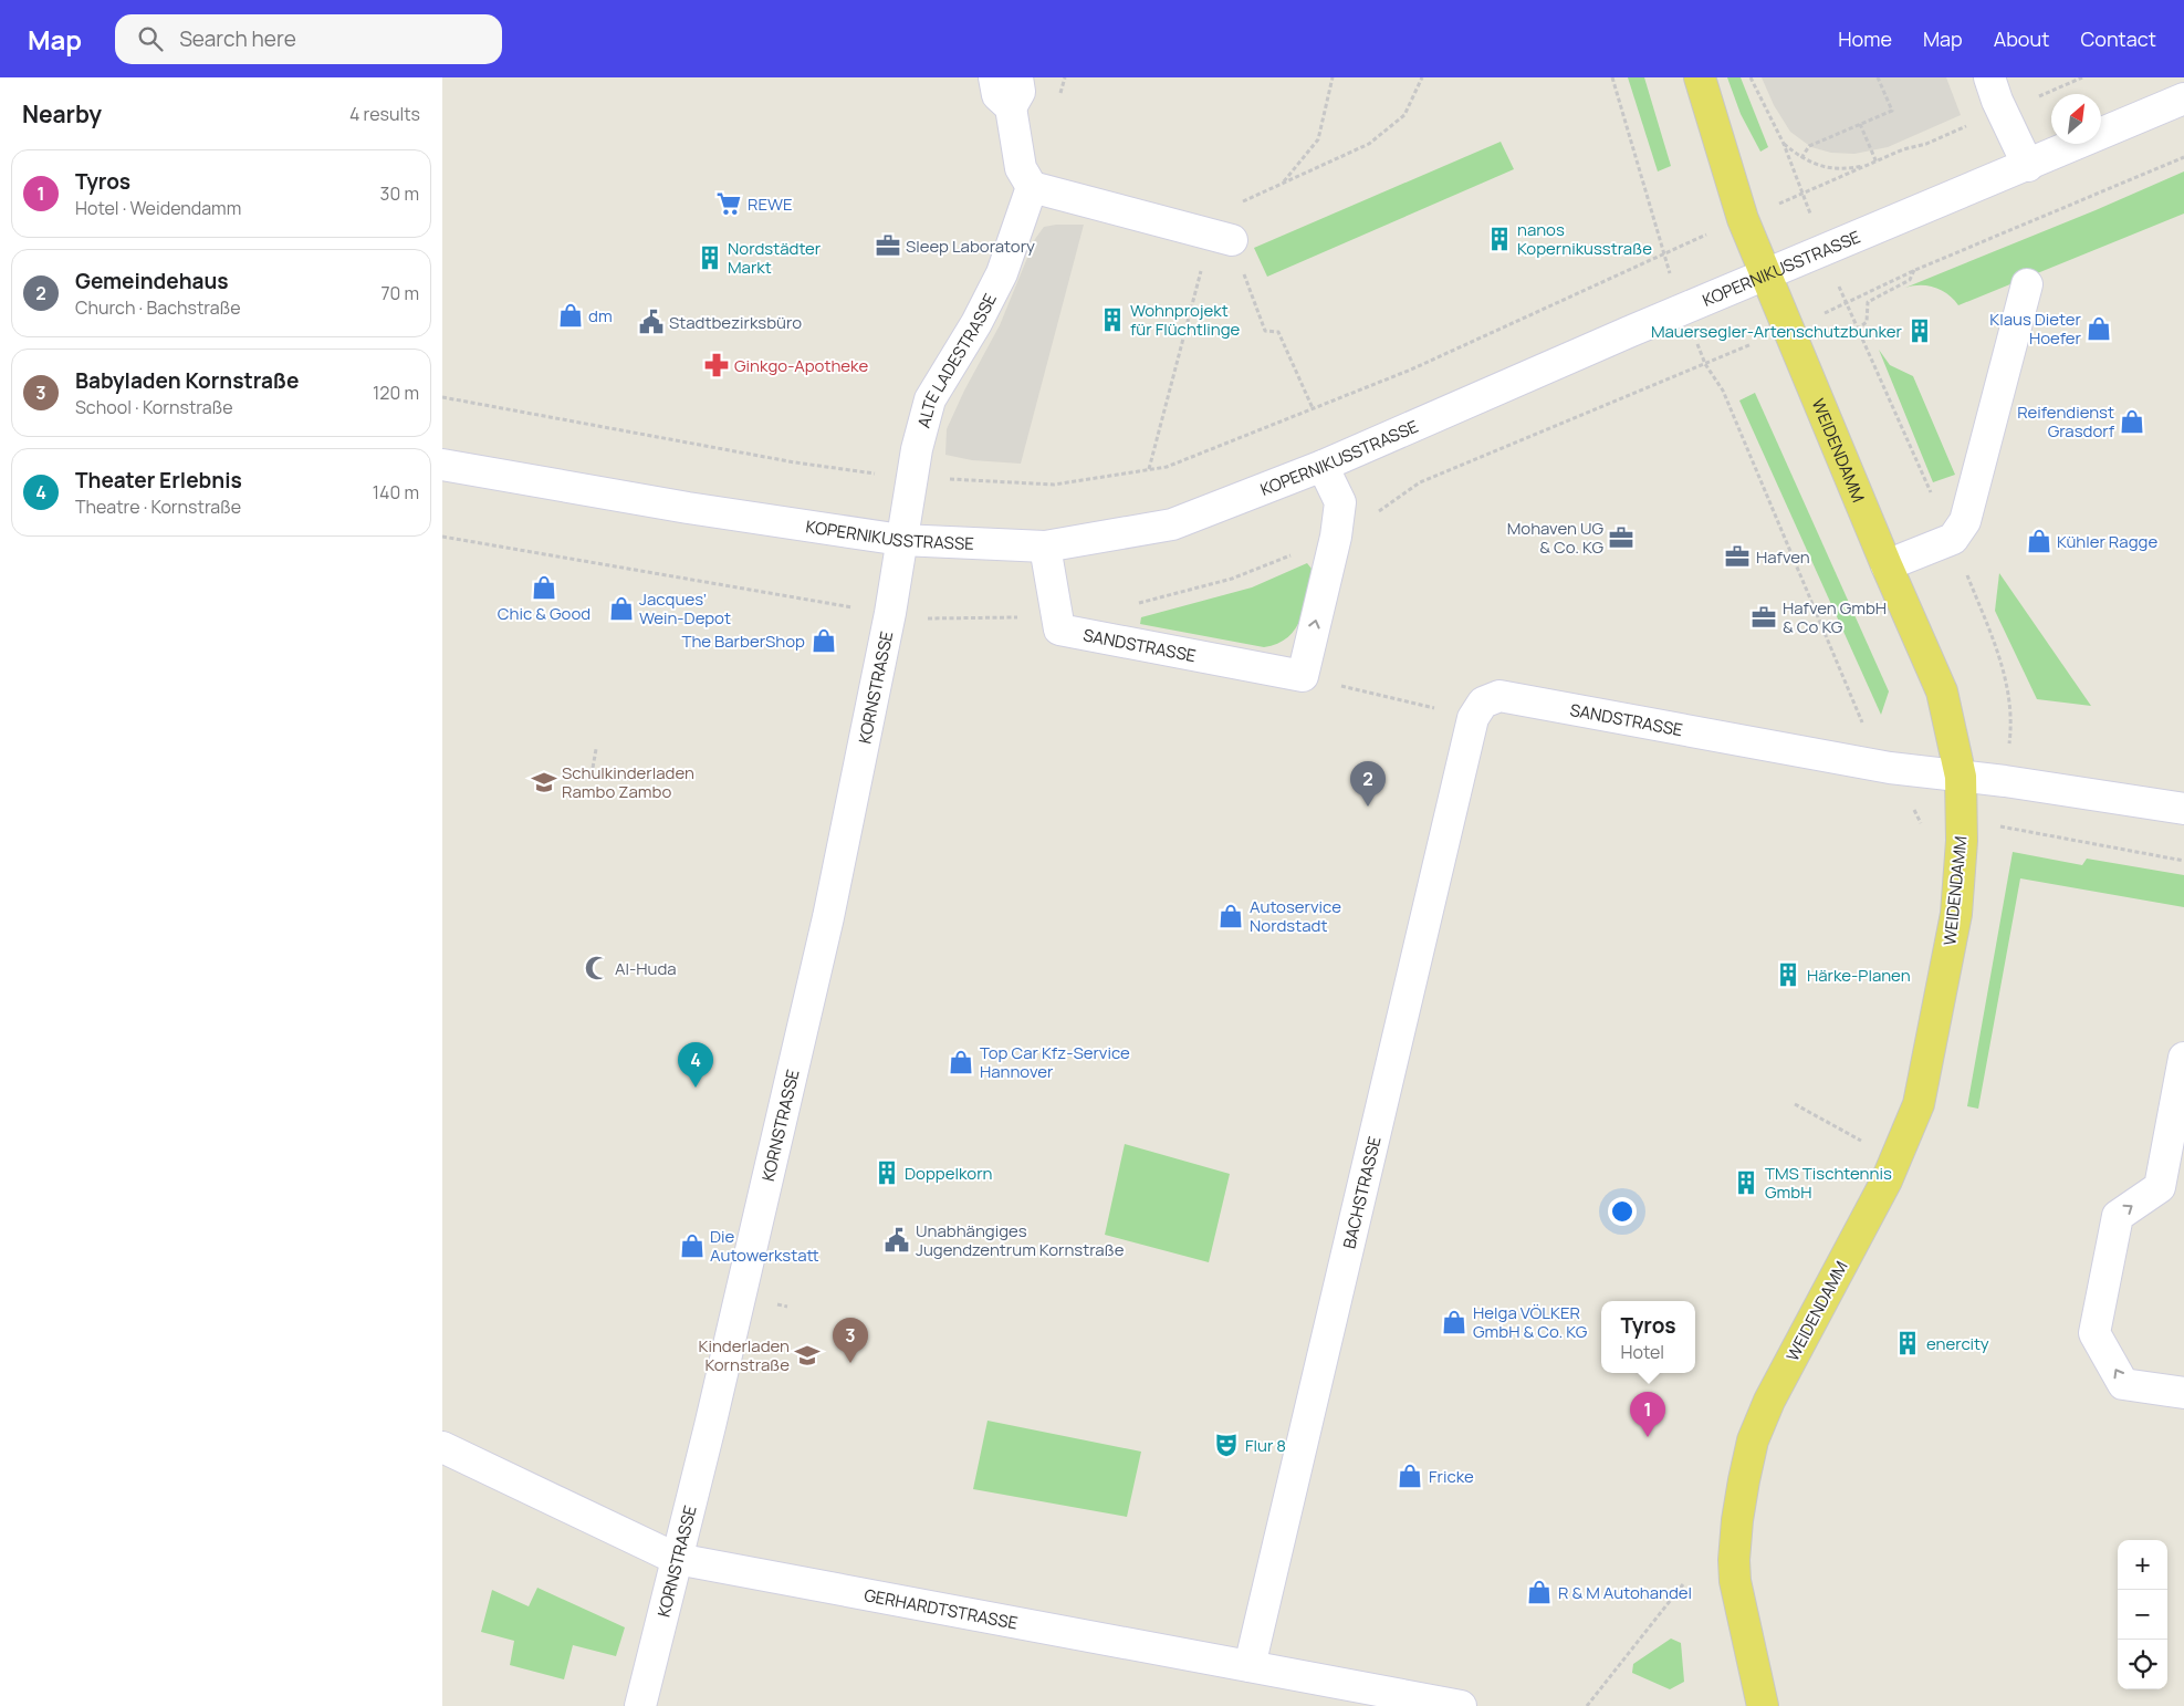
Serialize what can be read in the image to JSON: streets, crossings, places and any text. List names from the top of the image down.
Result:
{
  "streets": {
    "main road": ["WEIDENDAMM"],
    "street": [
      "KOPERNIKUSSTRASSE",
      "ALTE LADESTRASSE",
      "SANDSTRASSE",
      "KORNSTRASSE",
      "BACHSTRASSE",
      "GERHARDTSTRASSE"
    ]
  },
  "crossings": [
    ["KOPERNIKUSSTRASSE", "ALTE LADESTRASSE"],
    ["KOPERNIKUSSTRASSE", "WEIDENDAMM"],
    ["KOPERNIKUSSTRASSE", "KORNSTRASSE"],
    ["ALTE LADESTRASSE", "KORNSTRASSE"],
    ["WEIDENDAMM", "SANDSTRASSE"],
    ["SANDSTRASSE", "BACHSTRASSE"],
    ["KORNSTRASSE", "GERHARDTSTRASSE"],
    ["BACHSTRASSE", "GERHARDTSTRASSE"]
  ],
  "places": {
    "supermarket": ["REWE"],
    "building": [
      "nanos Kopernikusstraße",
      "Nordstädter Markt",
      "Wohnprojekt für Flüchtlinge",
      "Mauersegler-Artenschutzbunker",
      "Härke-Planen",
      "Doppelkorn",
      "TMS Tischtennis GmbH",
      "enercity"
    ],
    "office": [
      "Sleep Laboratory",
      "Mohaven UG & Co. KG",
      "Hafven",
      "Hafven GmbH & Co KG"
    ],
    "shop": [
      "dm",
      "Klaus Dieter Hoefer",
      "Reifendienst Grasdorf",
      "Kühler Ragge",
      "Chic & Good",
      "Jacques’ Wein-Depot",
      "The BarberShop",
      "Autoservice Nordstadt",
      "Top Car Kfz-Service Hannover",
      "Die Autowerkstatt",
      "Helga VÖLKER GmbH & Co. KG",
      "Fricke",
      "R & M Autohandel"
    ],
    "public building": ["Stadtbezirksbüro", "Unabhängiges Jugendzentrum Kornstraße"],
    "pharmacy": ["Ginkgo-Apotheke"],
    "school or university": ["Schulkinderladen Rambo Zambo", "Kinderladen Kornstraße"],
    "mosque": ["Al-Huda"],
    "theatre": ["Flur 8"]
  },
  "north": "top right",
  "page": {
    "header": "Map",
    "search": "Search here",
    "nav": [
      "Home",
      "Map",
      "About",
      "Contact"
    ],
    "heading": ["Nearby", "4 results"],
    "list": [
      {
        "mark": "1",
        "name": "Tyros",
        "note": "Hotel · Weidendamm",
        "value": "30 m"
      },
      {
        "mark": "2",
        "name": "Gemeindehaus",
        "note": "Church · Bachstraße",
        "value": "70 m"
      },
      {
        "mark": "3",
        "name": "Babyladen Kornstraße",
        "note": "School · Kornstraße",
        "value": "120 m"
      },
      {
        "mark": "4",
        "name": "Theater Erlebnis",
        "note": "Theatre · Kornstraße",
        "value": "140 m"
      }
    ],
    "pins": [
      "2",
      "4",
      "3",
      "1"
    ],
    "popup": ["Tyros", "Hotel"],
    "map_buttons": ["+", "−"]
  }
}
